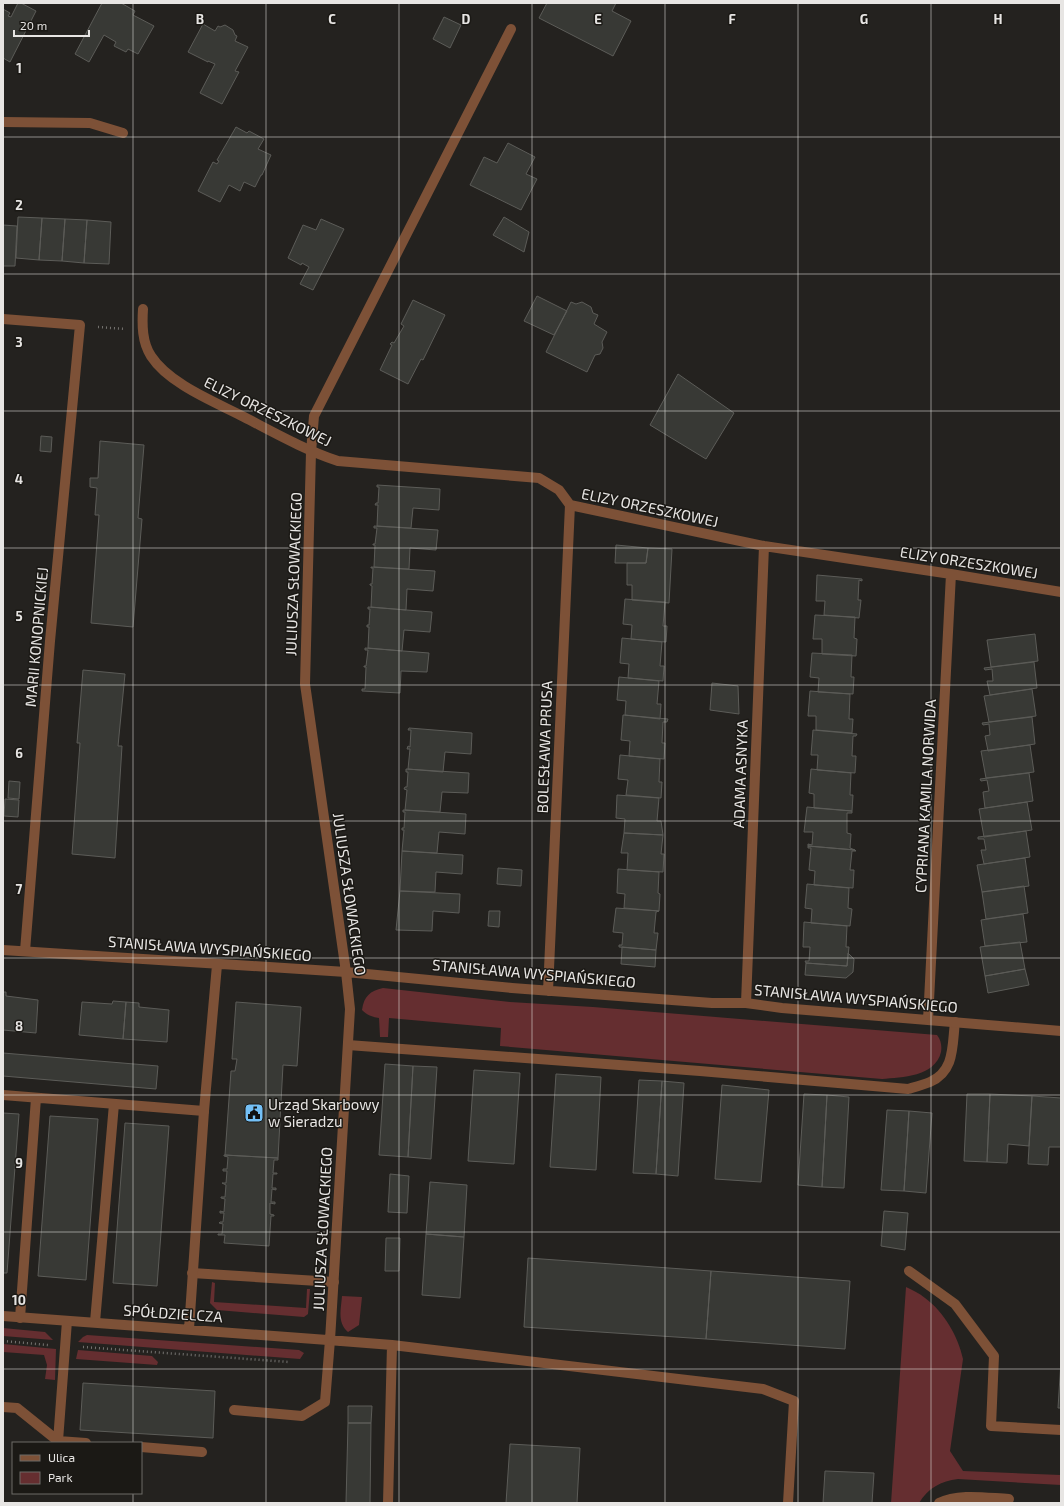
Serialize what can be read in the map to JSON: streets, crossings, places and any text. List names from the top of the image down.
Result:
{
  "streets": {
    "street": [
      "ELIZY ORZESZKOWEJ",
      "JULIUSZA SŁOWACKIEGO",
      "MARII KONOPNICKIEJ",
      "BOLESŁAWA PRUSA",
      "ADAMA ASNYKA",
      "CYPRIANA KAMILA NORWIDA",
      "STANISŁAWA WYSPIAŃSKIEGO",
      "SPÓŁDZIELCZA"
    ]
  },
  "crossings": [
    ["ELIZY ORZESZKOWEJ", "JULIUSZA SŁOWACKIEGO"],
    ["ELIZY ORZESZKOWEJ", "BOLESŁAWA PRUSA"],
    ["ELIZY ORZESZKOWEJ", "ADAMA ASNYKA"],
    ["ELIZY ORZESZKOWEJ", "CYPRIANA KAMILA NORWIDA"],
    ["JULIUSZA SŁOWACKIEGO", "STANISŁAWA WYSPIAŃSKIEGO"],
    ["JULIUSZA SŁOWACKIEGO", "SPÓŁDZIELCZA"],
    ["MARII KONOPNICKIEJ", "STANISŁAWA WYSPIAŃSKIEGO"],
    ["BOLESŁAWA PRUSA", "STANISŁAWA WYSPIAŃSKIEGO"],
    ["ADAMA ASNYKA", "STANISŁAWA WYSPIAŃSKIEGO"],
    ["CYPRIANA KAMILA NORWIDA", "STANISŁAWA WYSPIAŃSKIEGO"]
  ],
  "places": {
    "public building": ["Urząd Skarbowy w Sieradzu"]
  },
  "legend": ["Ulica", "Park"],
  "scale_bar": "20 m",
  "grid": {
    "columns": [
      "B",
      "C",
      "D",
      "E",
      "F",
      "G",
      "H"
    ],
    "rows": [
      "1",
      "2",
      "3",
      "4",
      "5",
      "6",
      "7",
      "8",
      "9",
      "10"
    ]
  }
}
